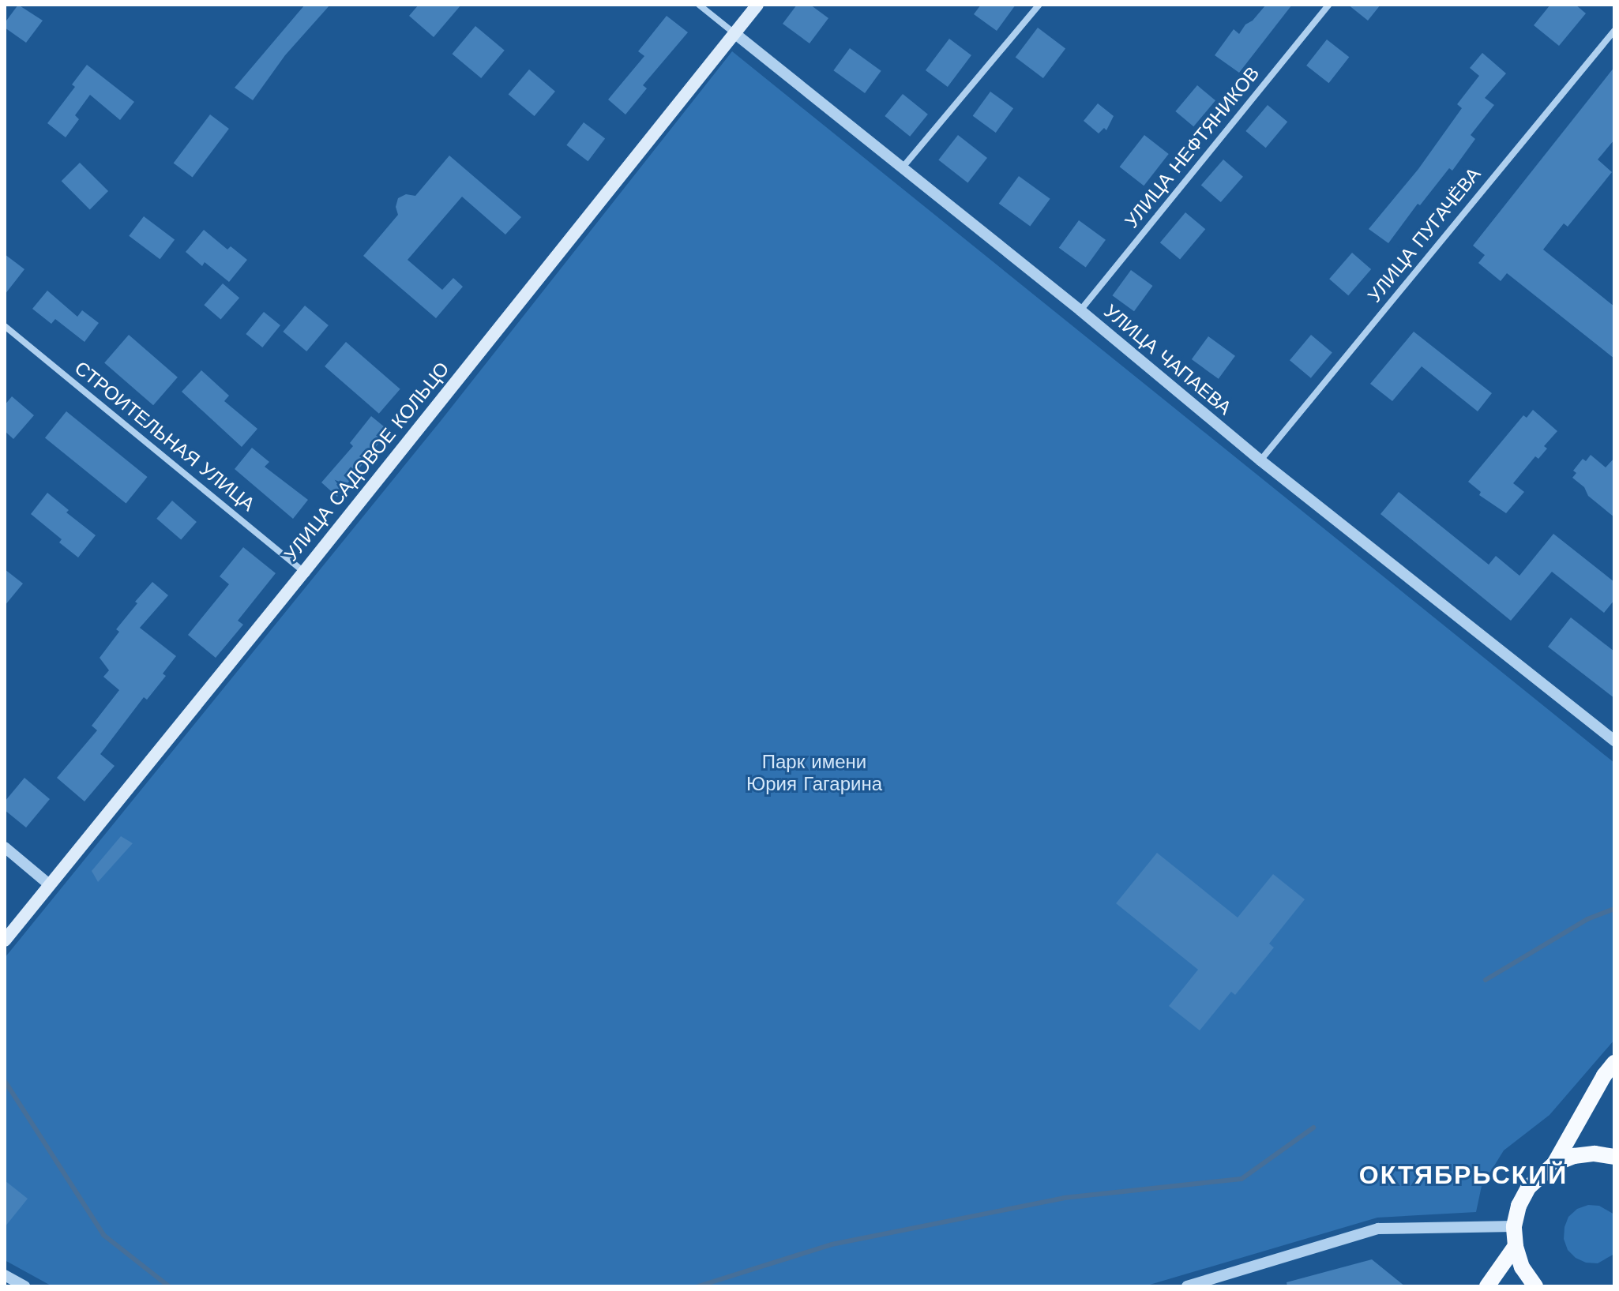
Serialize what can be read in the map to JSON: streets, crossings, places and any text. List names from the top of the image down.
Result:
{
  "streets": {
    "main road": ["УЛИЦА САДОВОЕ КОЛЬЦО"],
    "street": [
      "УЛИЦА НЕФТЯНИКОВ",
      "УЛИЦА ПУГАЧЁВА",
      "УЛИЦА ЧАПАЕВА",
      "СТРОИТЕЛЬНАЯ УЛИЦА"
    ]
  },
  "crossings": [
    ["УЛИЦА НЕФТЯНИКОВ", "УЛИЦА ЧАПАЕВА"],
    ["УЛИЦА ПУГАЧЁВА", "УЛИЦА ЧАПАЕВА"],
    ["УЛИЦА ЧАПАЕВА", "УЛИЦА САДОВОЕ КОЛЬЦО"],
    ["СТРОИТЕЛЬНАЯ УЛИЦА", "УЛИЦА САДОВОЕ КОЛЬЦО"]
  ],
  "districts": ["ОКТЯБРЬСКИЙ"],
  "parks": ["Парк имени Юрия Гагарина"]
}
